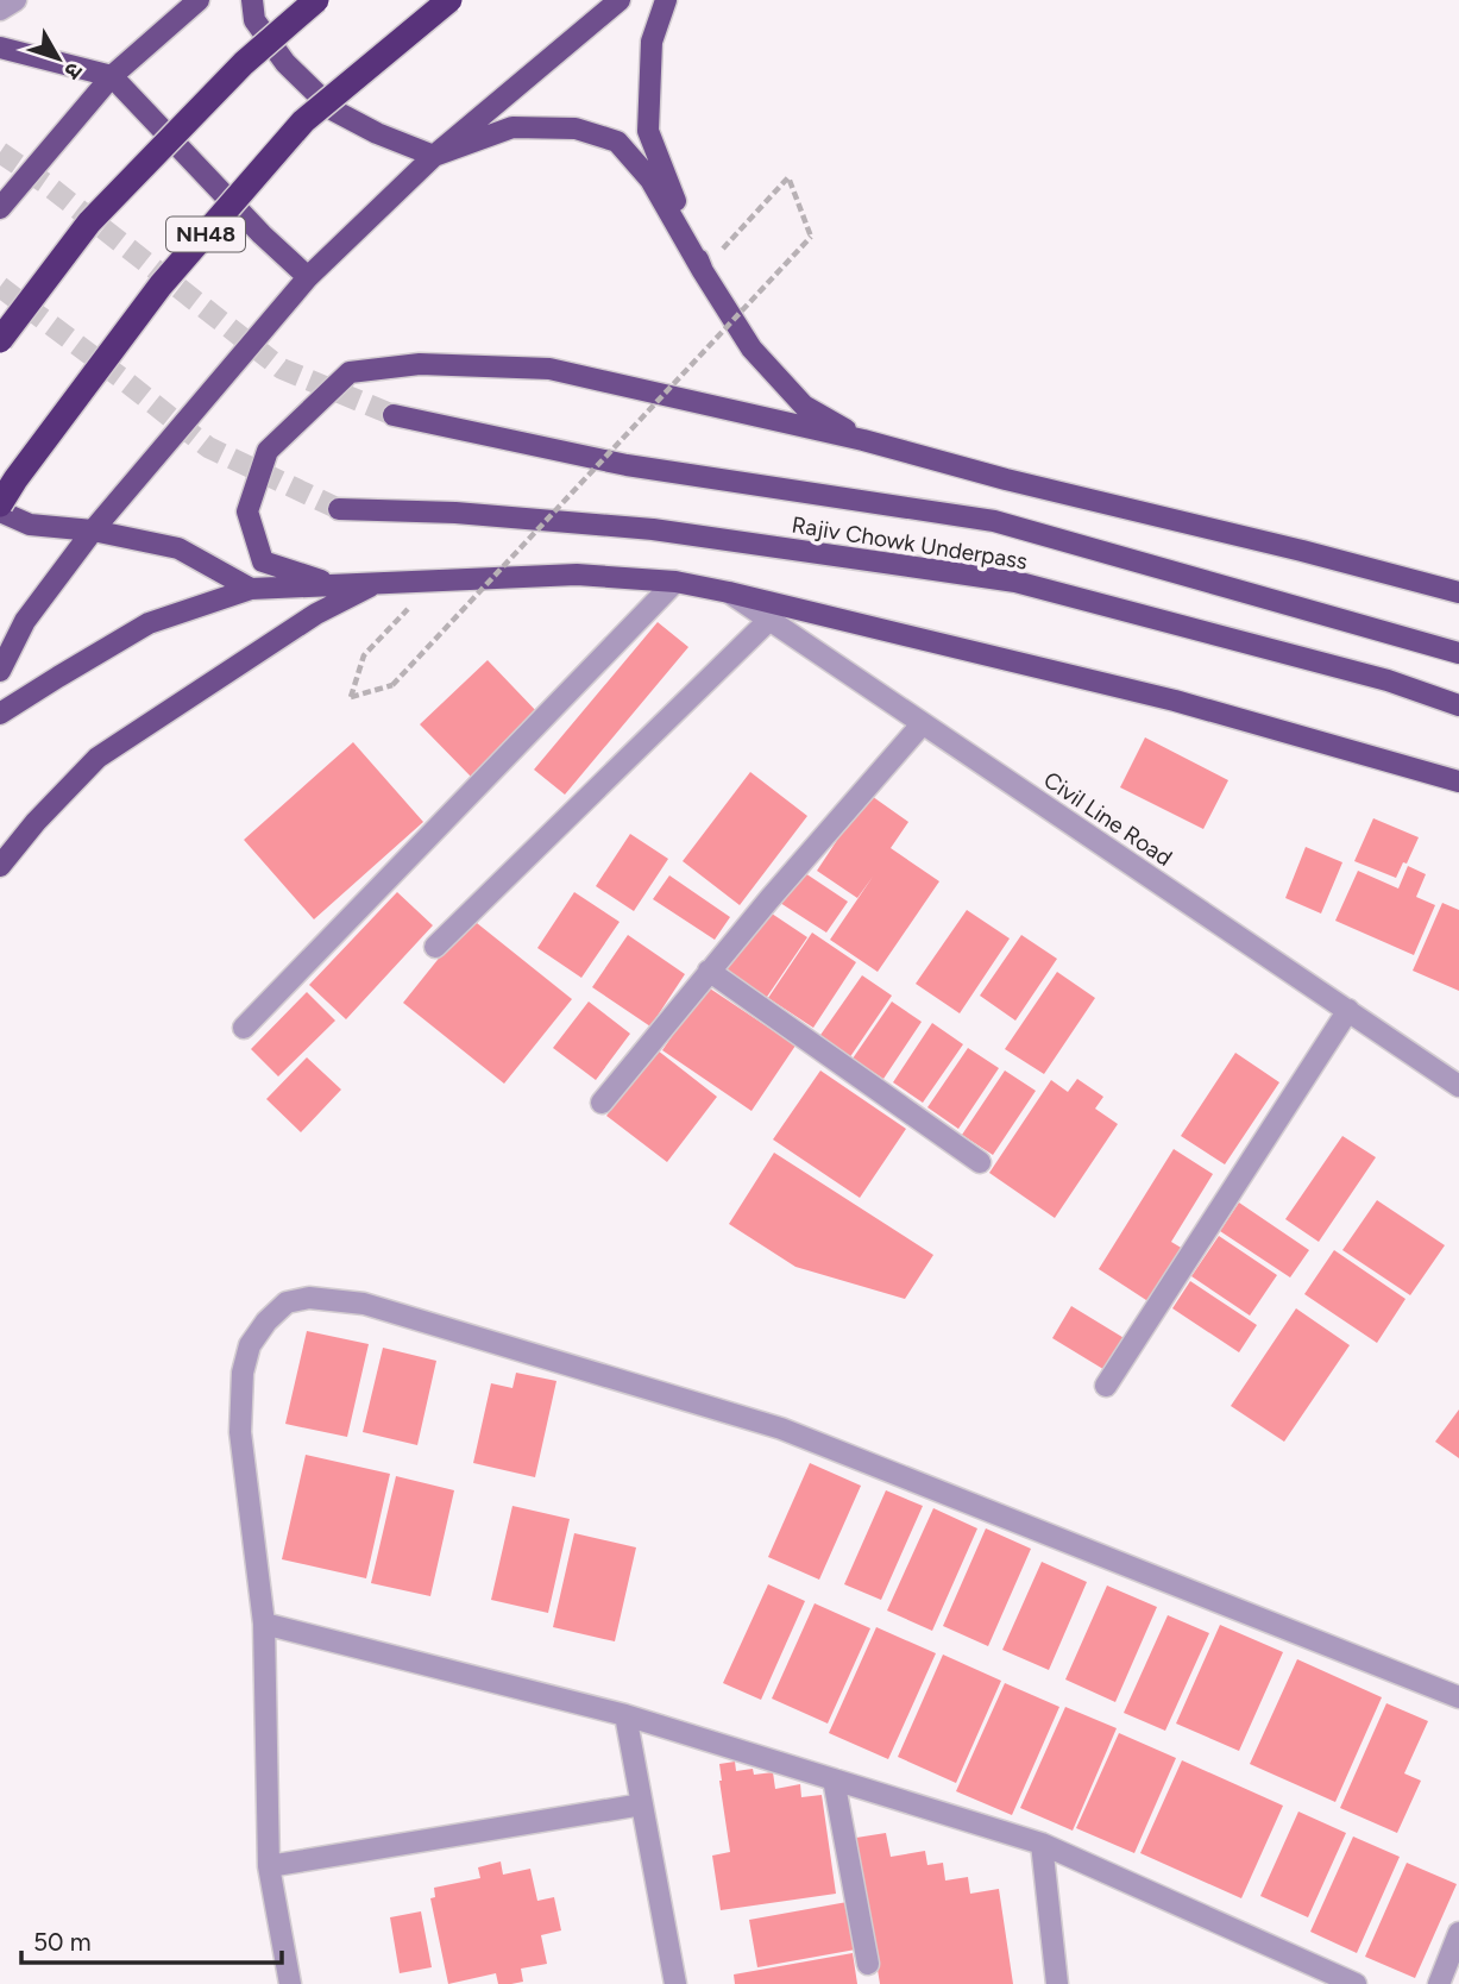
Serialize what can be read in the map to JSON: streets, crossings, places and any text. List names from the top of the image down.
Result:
{
  "streets": {
    "highway": ["NH48"],
    "main road": ["Rajiv Chowk Underpass"],
    "street": ["Civil Line Road"]
  },
  "scale_bar": "50 m",
  "north": "bottom right"
}
